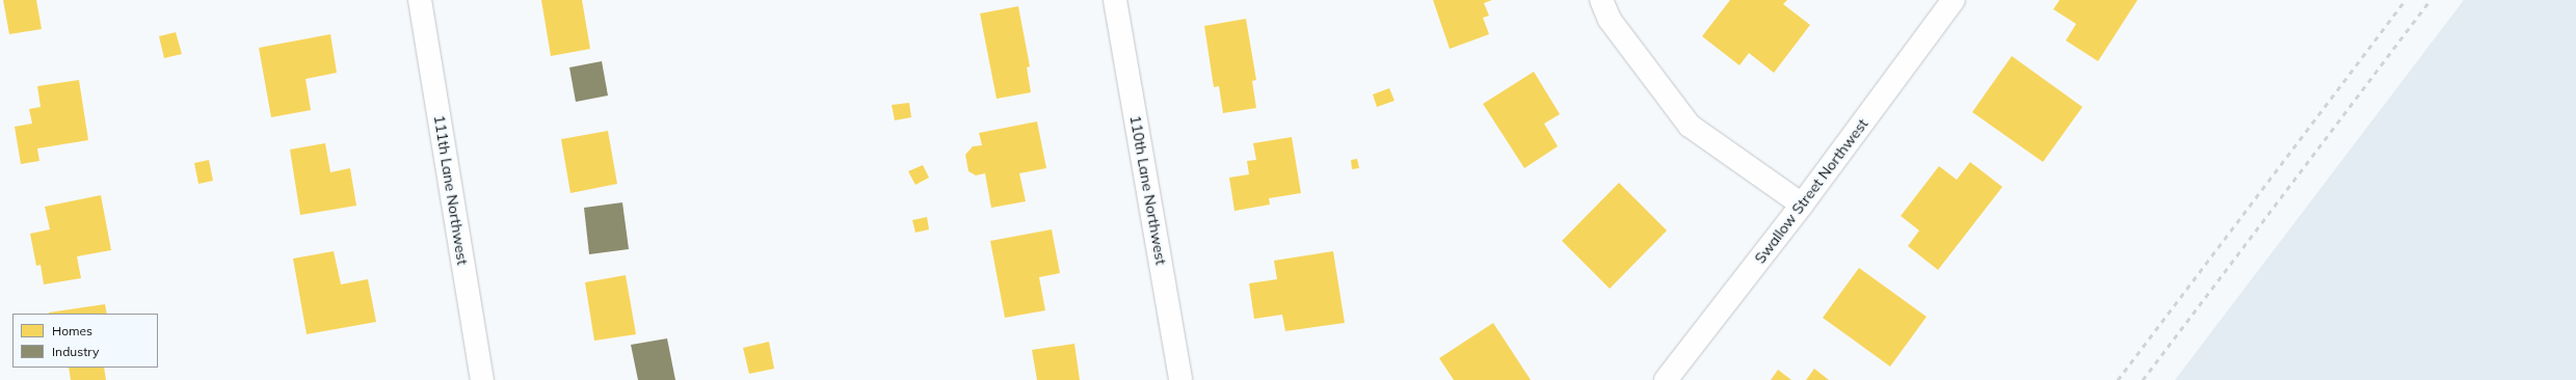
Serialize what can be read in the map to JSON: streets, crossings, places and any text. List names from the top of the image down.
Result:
{
  "streets": {
    "street": ["111th Lane Northwest", "110th Lane Northwest", "Swallow Street Northwest"]
  },
  "legend": ["Homes", "Industry"]
}
